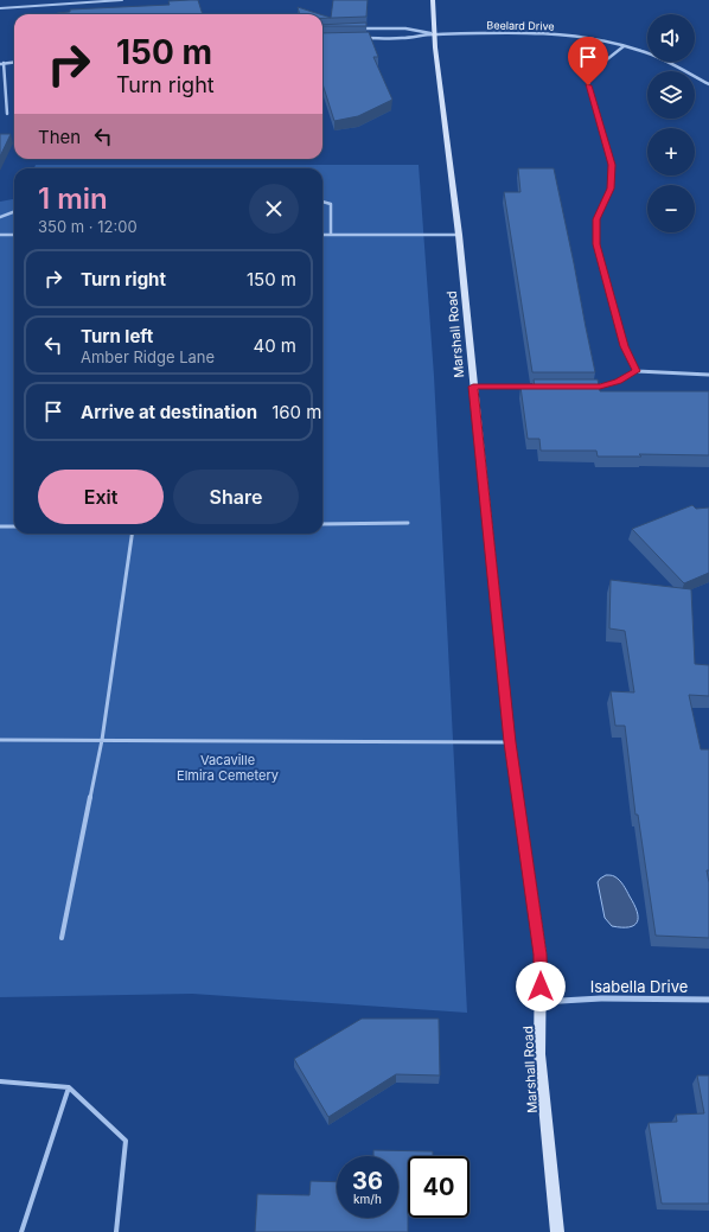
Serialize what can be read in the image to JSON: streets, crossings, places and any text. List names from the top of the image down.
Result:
{
  "streets": {
    "street": ["Beelard Drive", "Marshall Road", "Isabella Drive"]
  },
  "crossings": [
    ["Beelard Drive", "Marshall Road"],
    ["Marshall Road", "Isabella Drive"]
  ],
  "parks": ["Vacaville Elmira Cemetery"],
  "page": {
    "map_buttons": ["+", "−"],
    "turn": ["150 m", "Turn right"],
    "then": "Then",
    "heading": ["1 min", "350 m · 12:00"],
    "list": [
      {
        "name": "Turn right",
        "value": "150 m"
      },
      {
        "name": "Turn left",
        "note": "Amber Ridge Lane",
        "value": "40 m"
      },
      {
        "name": "Arrive at destination",
        "value": "160 m"
      }
    ],
    "buttons": ["Exit", "Share"],
    "speed": "36 km/h",
    "limit": "40"
  }
}
